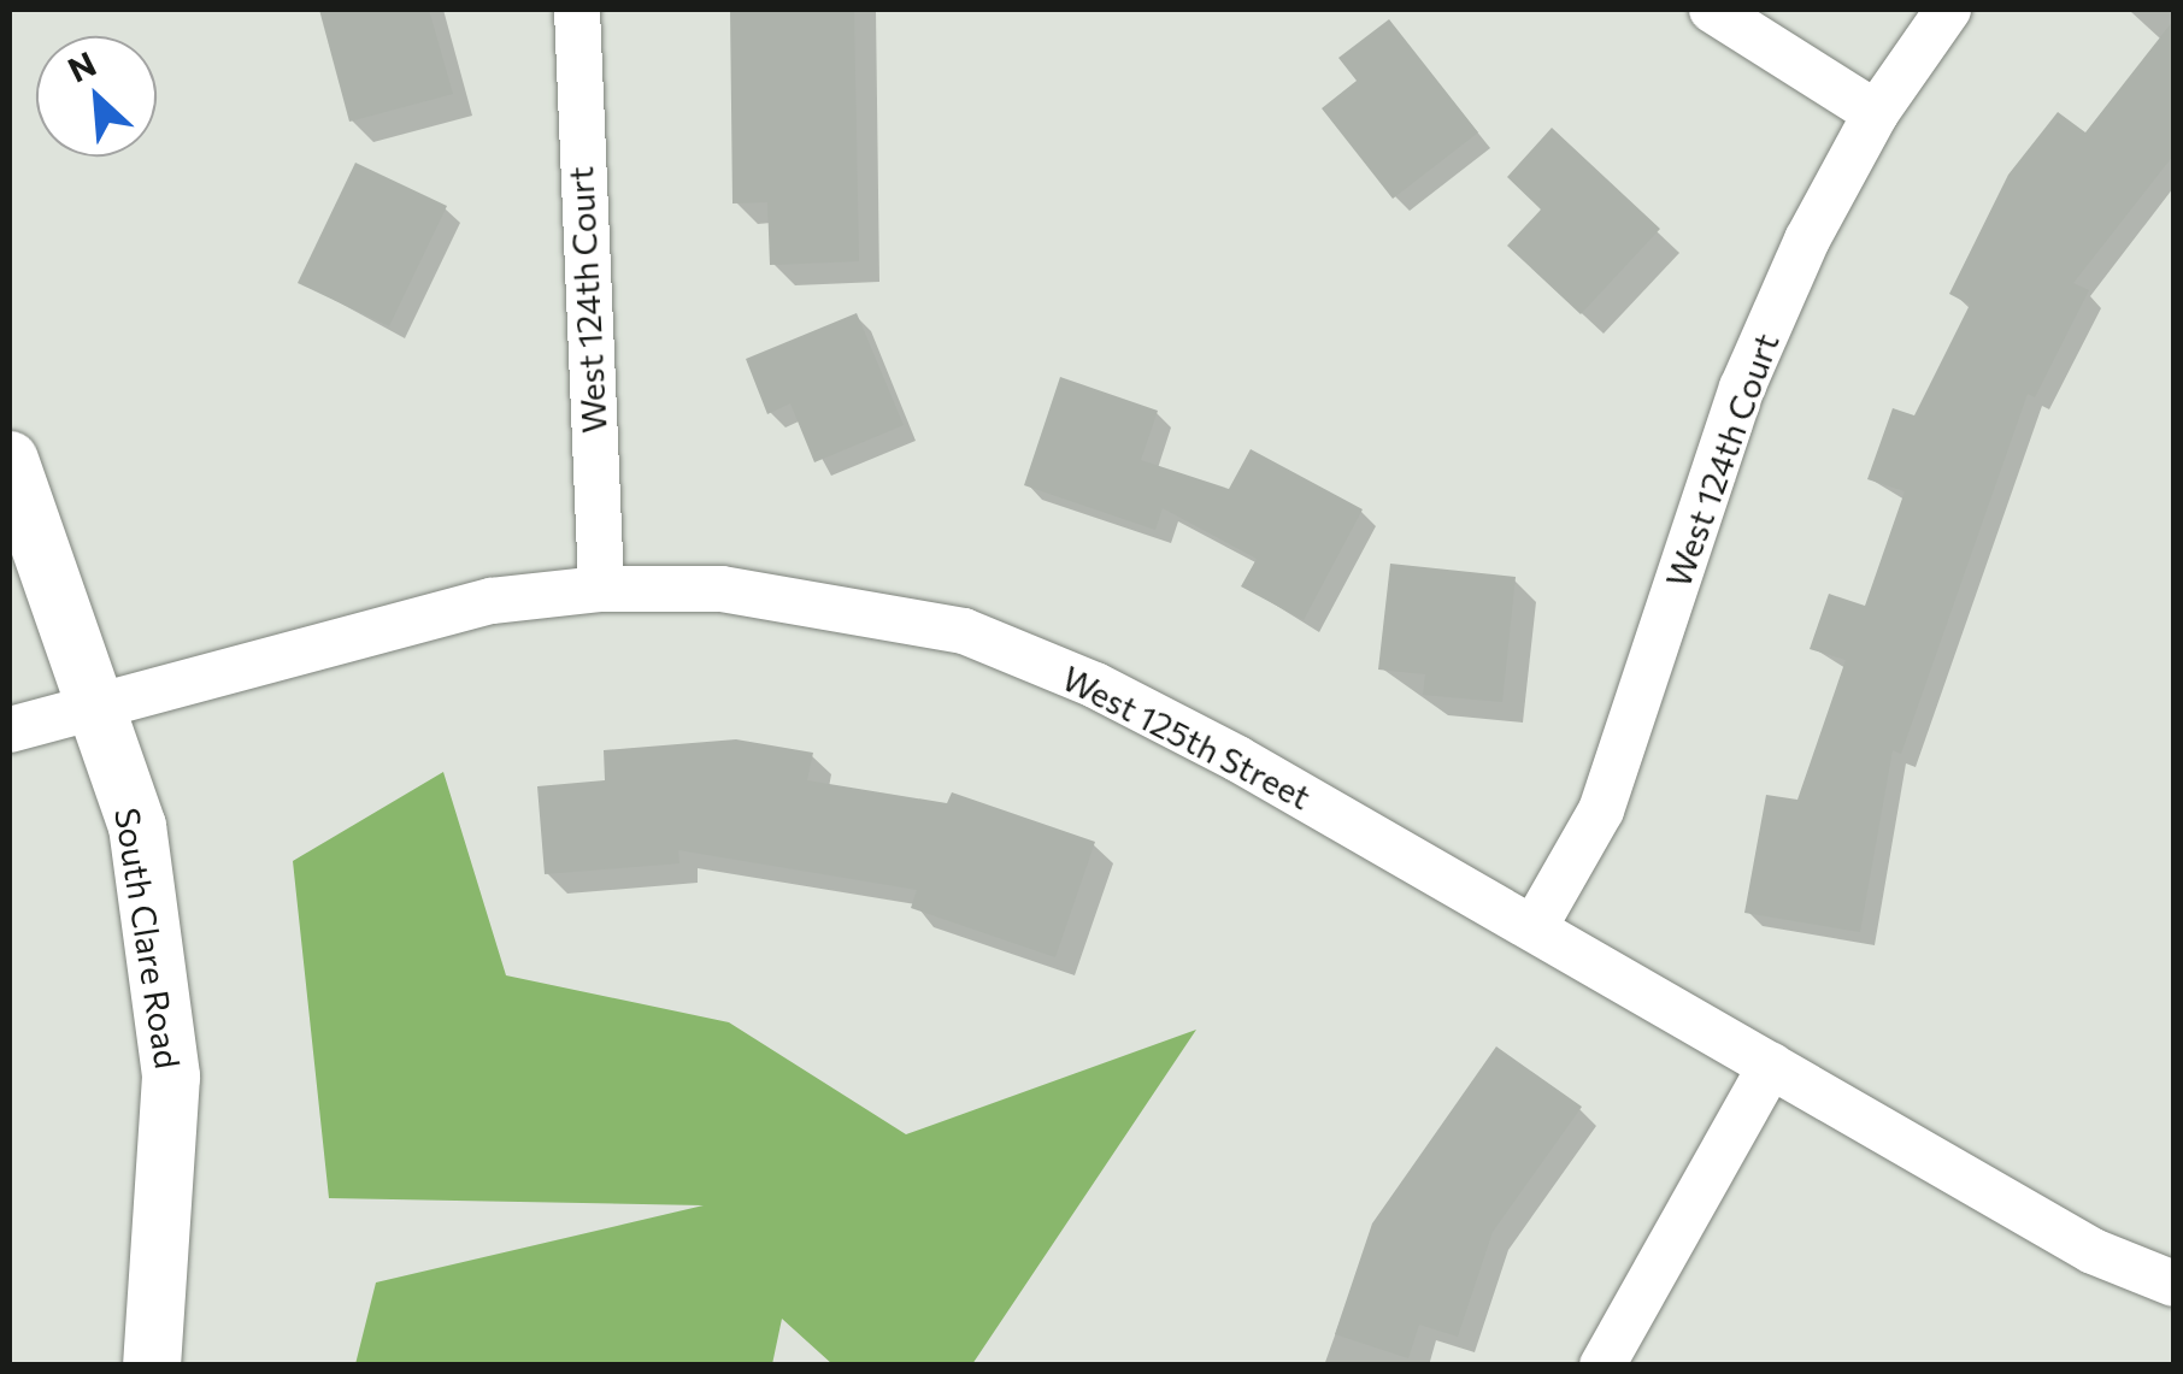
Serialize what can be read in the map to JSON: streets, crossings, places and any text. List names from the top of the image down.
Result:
{
  "streets": {
    "street": ["West 124th Court", "West 125th Street", "South Clare Road"]
  },
  "crossings": [
    ["West 124th Court", "West 125th Street"],
    ["West 125th Street", "South Clare Road"]
  ],
  "north": "top left"
}
